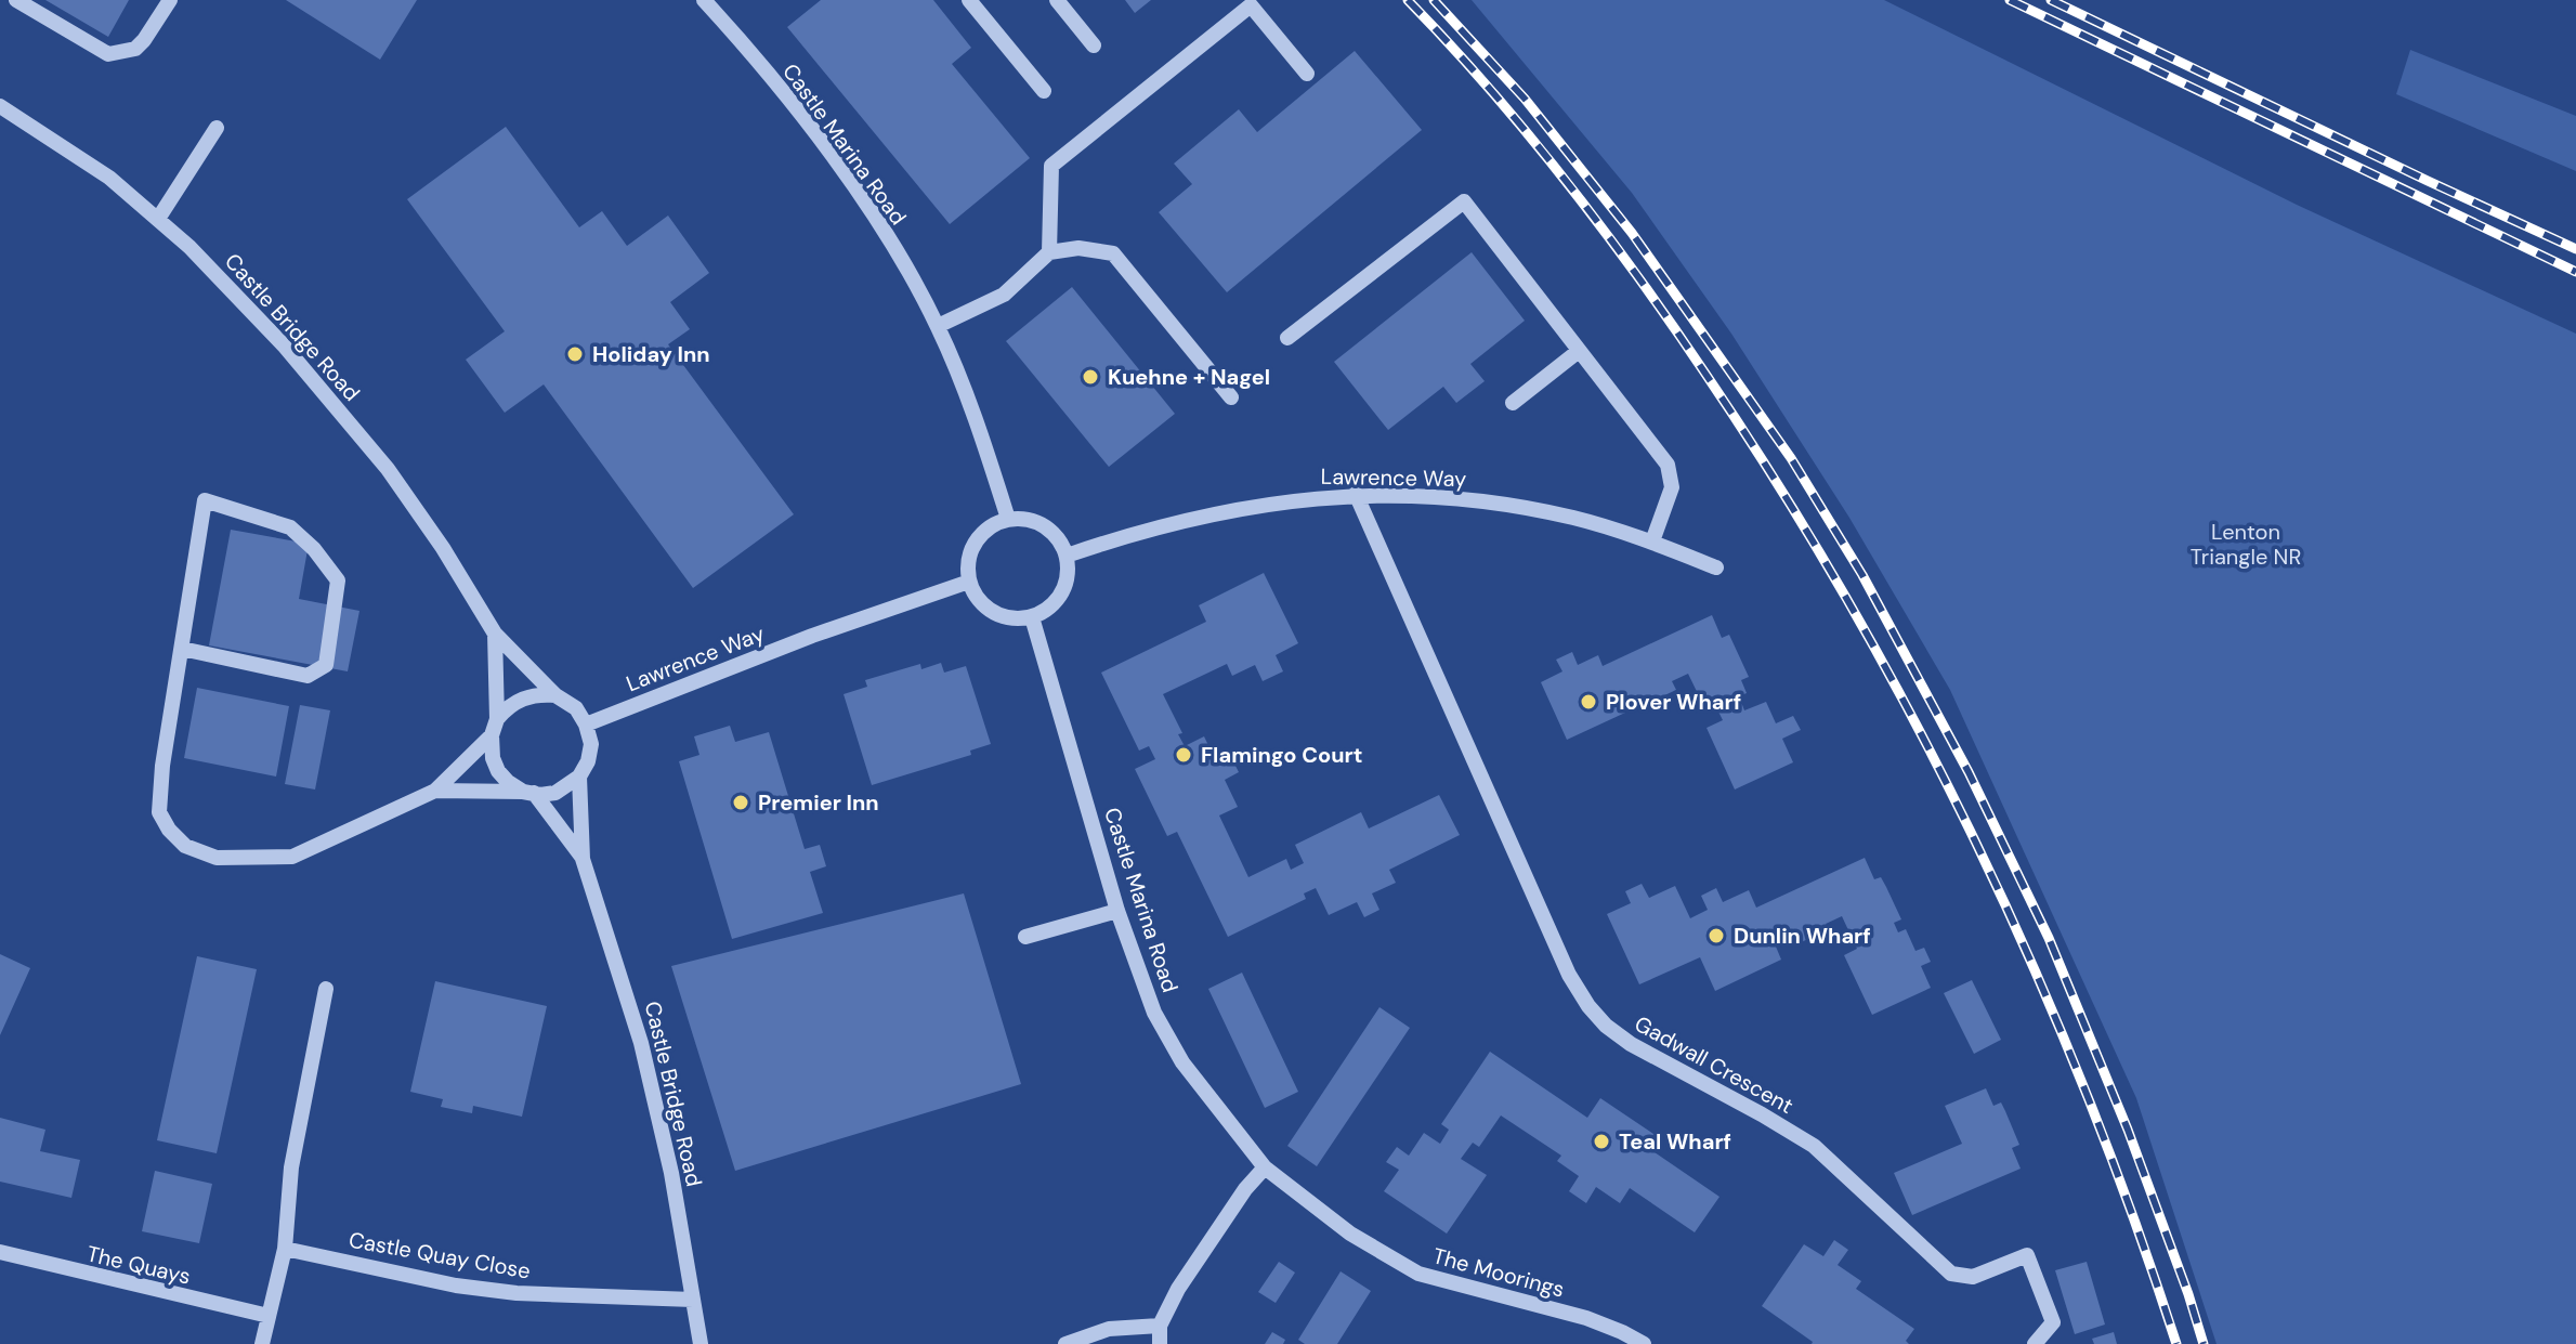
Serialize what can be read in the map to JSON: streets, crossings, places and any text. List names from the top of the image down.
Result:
{
  "streets": {
    "street": [
      "Castle Marina Road",
      "Castle Bridge Road",
      "Lawrence Way",
      "Gadwall Crescent",
      "Castle Quay Close",
      "The Quays",
      "The Moorings"
    ]
  },
  "crossings": [
    ["Castle Marina Road", "Lawrence Way"],
    ["Castle Marina Road", "The Moorings"],
    ["Castle Bridge Road", "Lawrence Way"],
    ["Castle Bridge Road", "Castle Quay Close"],
    ["Lawrence Way", "Gadwall Crescent"]
  ],
  "parks": ["Lenton Triangle NR"],
  "places": [
    "Holiday Inn",
    "Kuehne + Nagel",
    "Plover Wharf",
    "Flamingo Court",
    "Premier Inn",
    "Dunlin Wharf",
    "Teal Wharf"
  ]
}
